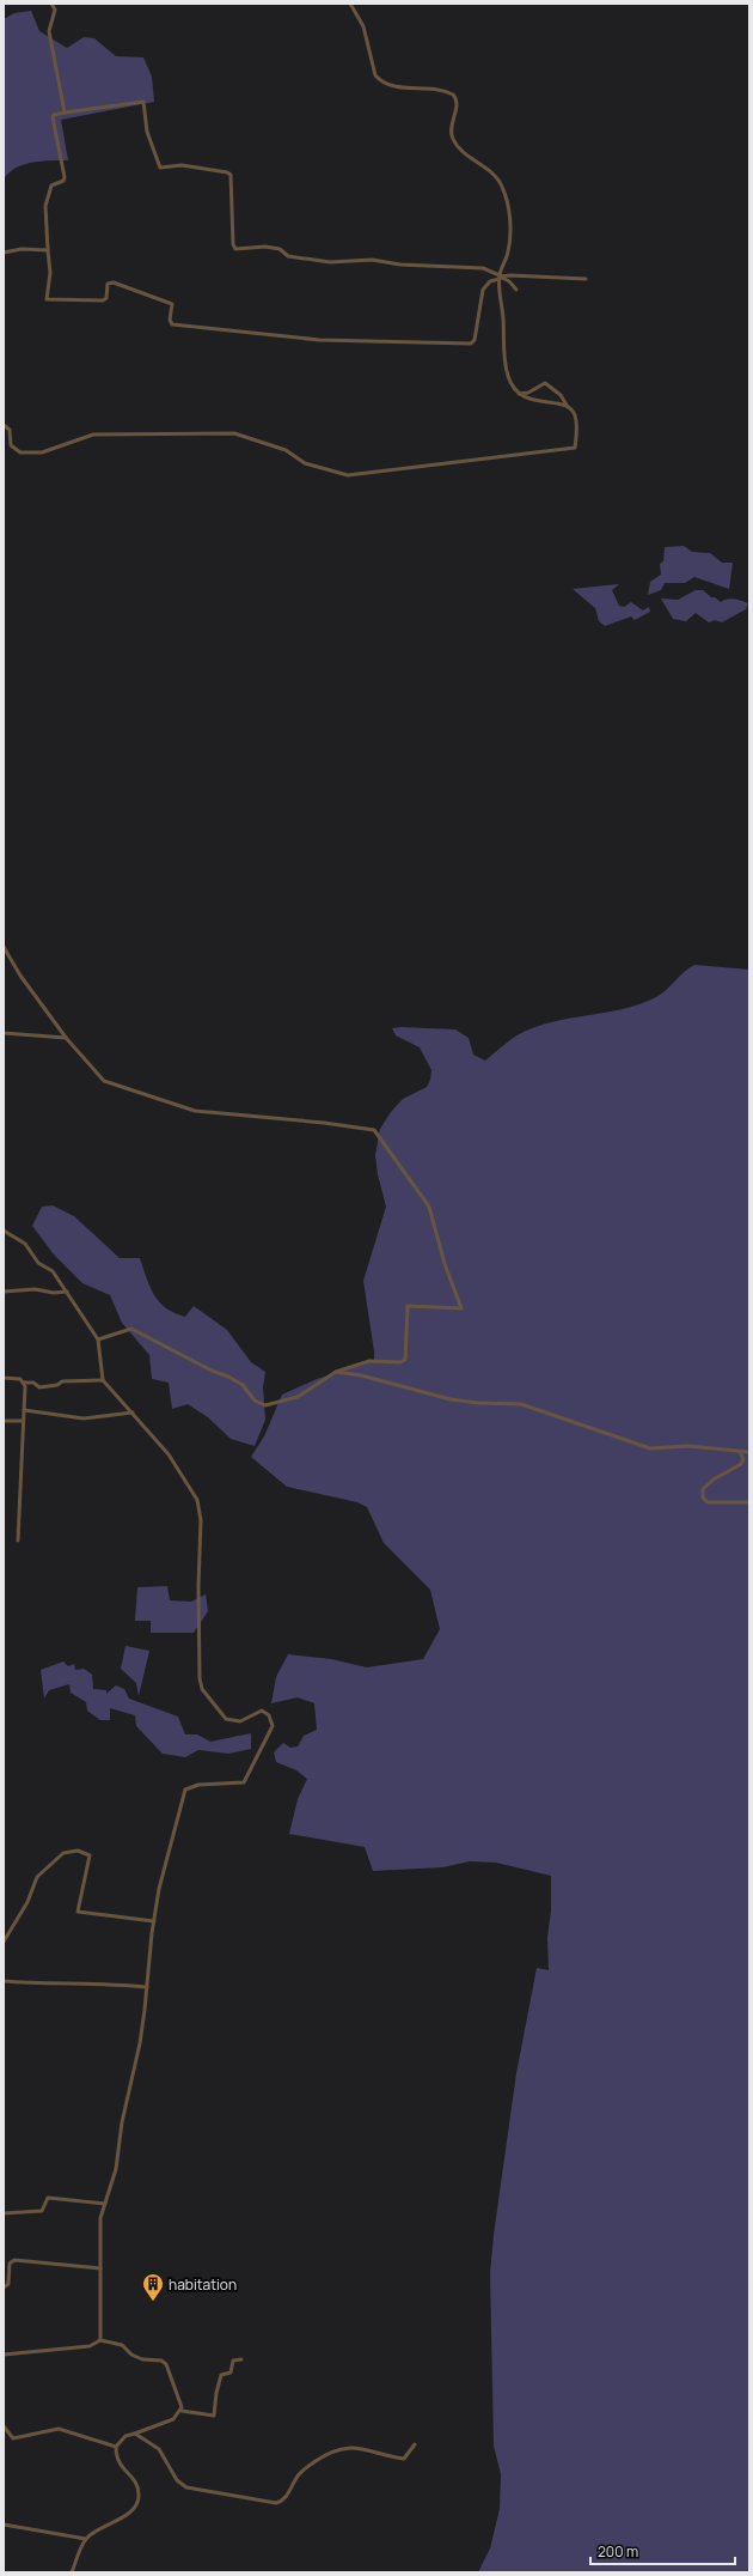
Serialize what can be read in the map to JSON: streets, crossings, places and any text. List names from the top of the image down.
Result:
{
  "places": {
    "building": ["habitation"]
  },
  "scale_bar": "200 m"
}
